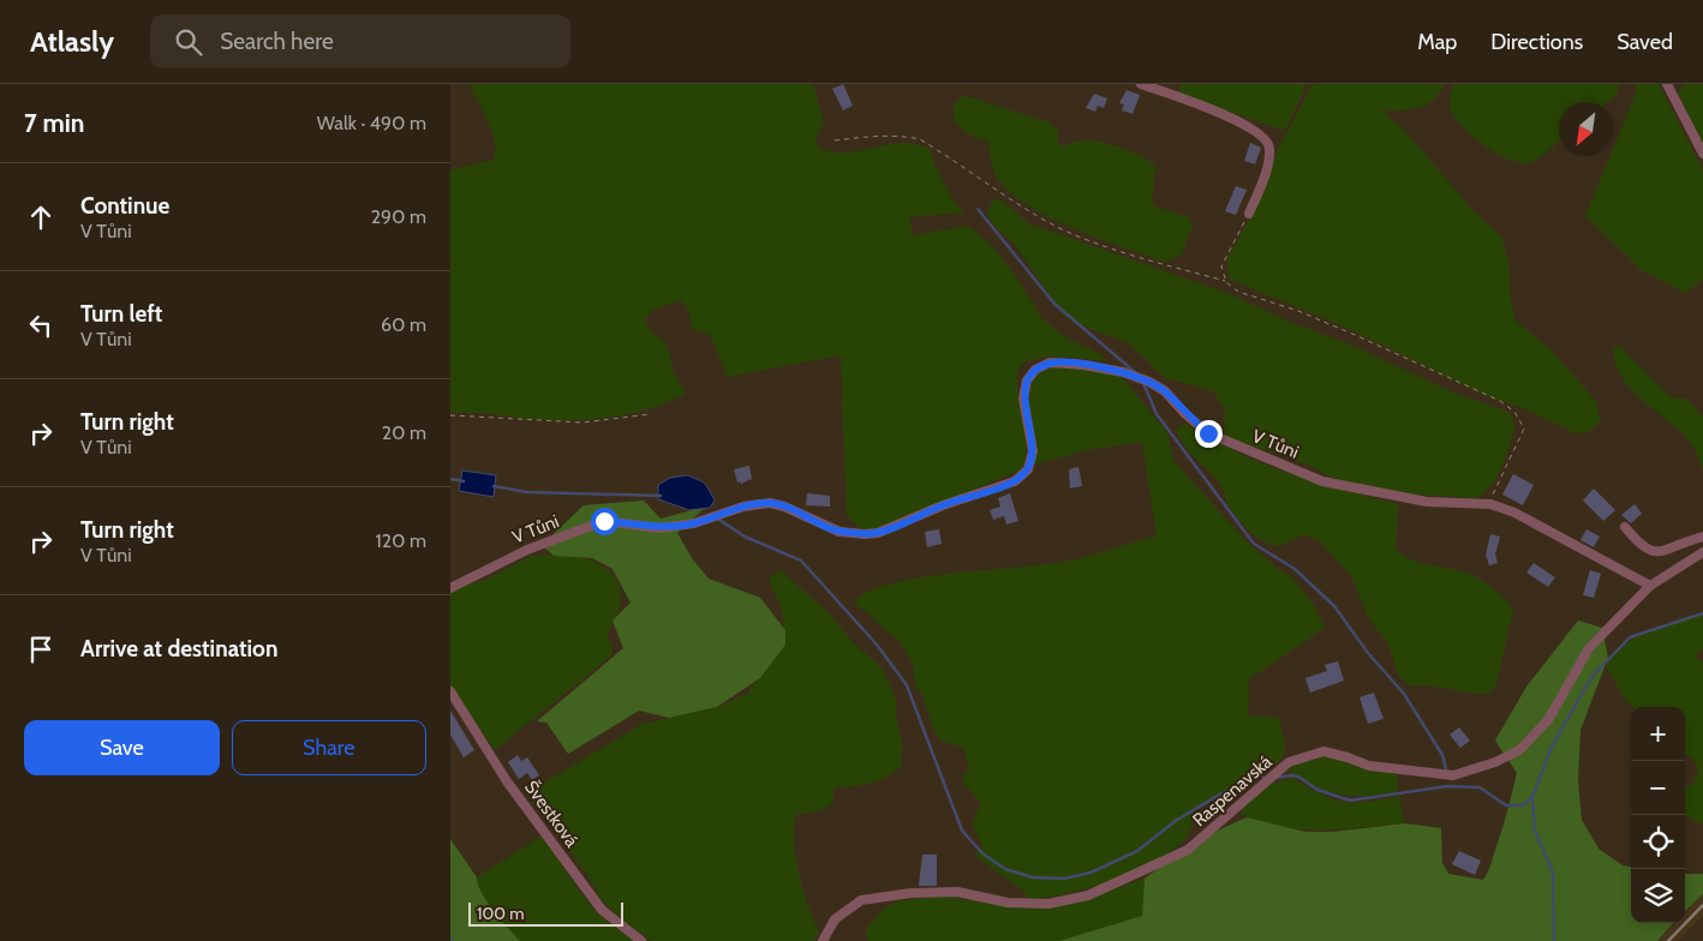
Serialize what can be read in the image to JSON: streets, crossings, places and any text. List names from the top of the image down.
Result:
{
  "streets": {
    "street": ["V Tůni", "Raspenavská", "Švestková"]
  },
  "crossings": [
    ["V Tůni", "Raspenavská"]
  ],
  "scale_bar": "100 m",
  "north": "bottom left",
  "page": {
    "header": "Atlasly",
    "search": "Search here",
    "nav": ["Map", "Directions", "Saved"],
    "heading": ["7 min", "Walk · 490 m"],
    "list": [
      ["Continue", "V Tůni", "290 m"],
      ["Turn left", "V Tůni", "60 m"],
      ["Turn right", "V Tůni", "20 m"],
      ["Turn right", "V Tůni", "120 m"],
      "Arrive at destination"
    ],
    "buttons": ["Save", "Share"],
    "map_buttons": ["+", "−"],
    "scale": "100 m"
  }
}
